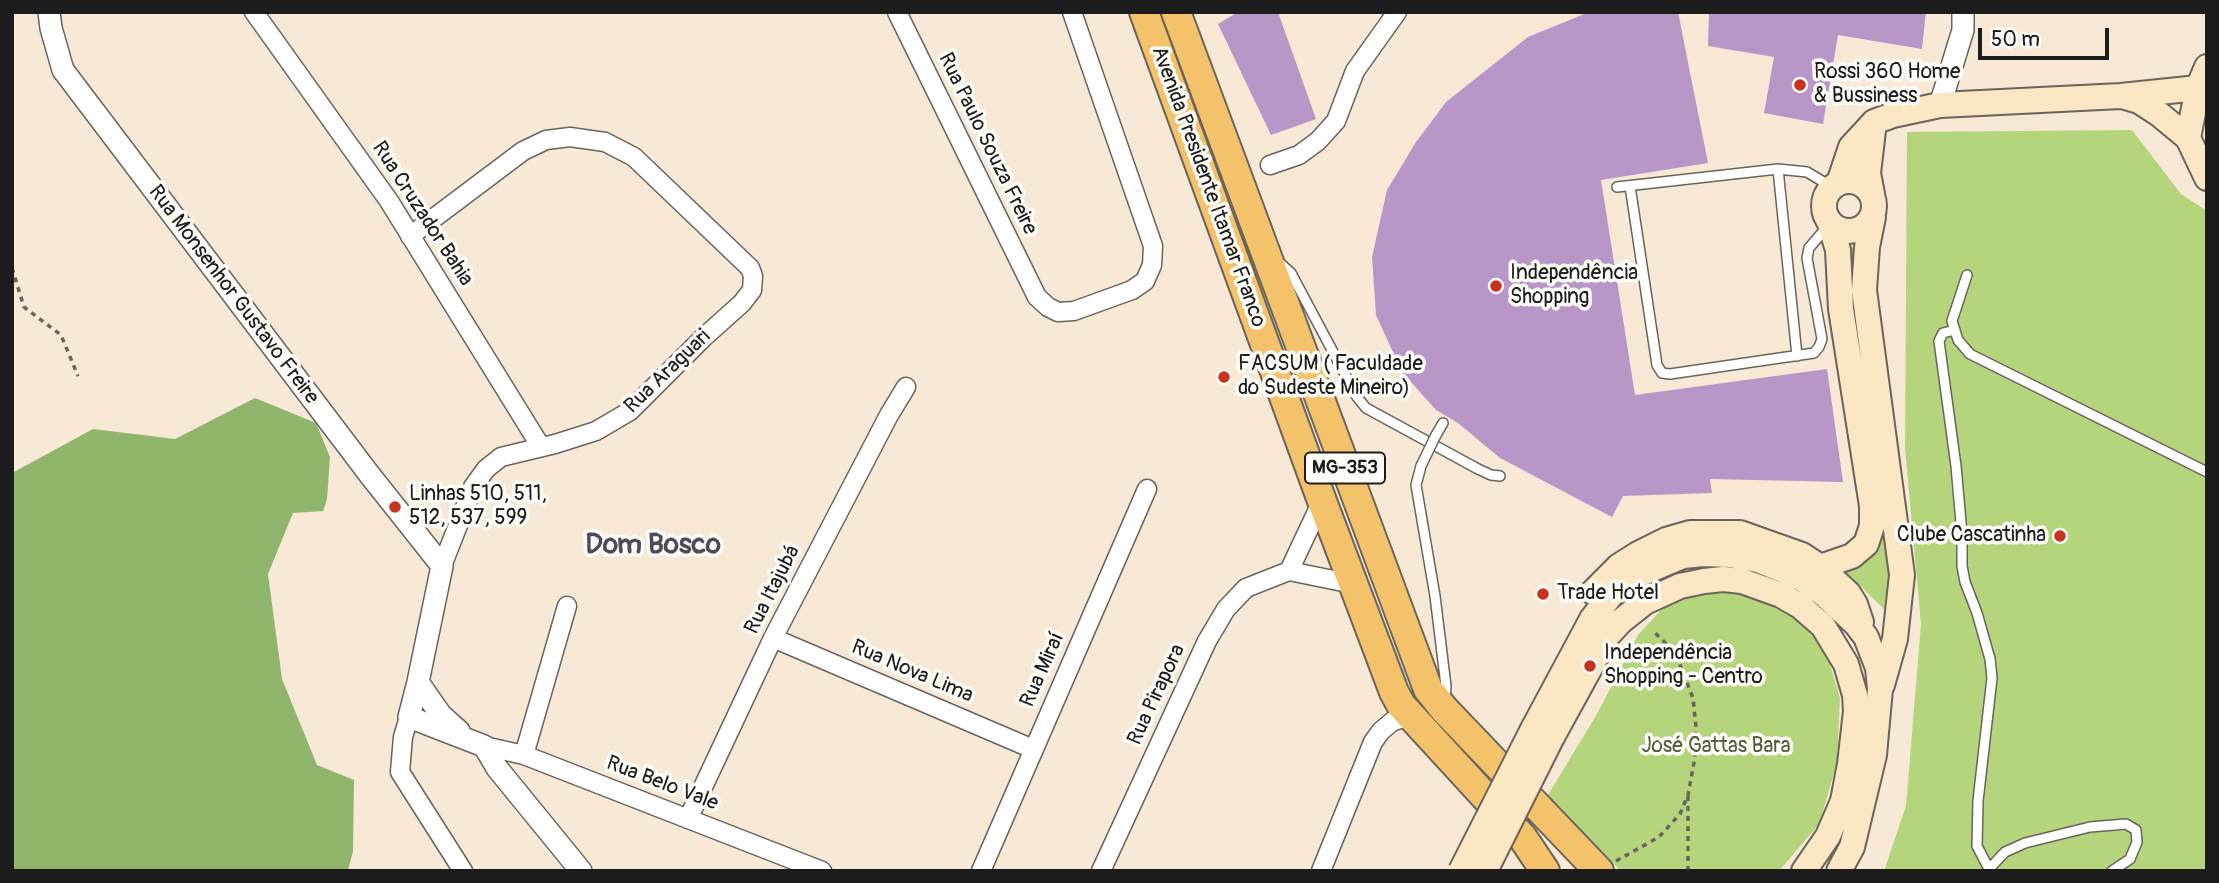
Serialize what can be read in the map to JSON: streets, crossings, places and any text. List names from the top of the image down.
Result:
{
  "streets": {
    "main road": ["Avenida Presidente Itamar Franco", "MG-353"],
    "street": [
      "Rua Paulo Souza Freire",
      "Rua Cruzador Bahia",
      "Rua Monsenhor Gustavo Freire",
      "Rua Araguari",
      "Rua Itajubá",
      "Rua Miraí",
      "Rua Nova Lima",
      "Rua Pirapora",
      "Rua Belo Vale"
    ]
  },
  "crossings": [
    ["Rua Cruzador Bahia", "Rua Araguari"],
    ["Rua Monsenhor Gustavo Freire", "Rua Araguari"],
    ["Rua Itajubá", "Rua Nova Lima"],
    ["Rua Itajubá", "Rua Belo Vale"],
    ["Rua Miraí", "Rua Nova Lima"]
  ],
  "districts": ["Dom Bosco"],
  "parks": ["José Gattas Bara"],
  "places": [
    "Rossi 360 Home & Bussiness",
    "Independência Shopping",
    "FACSUM ( Faculdade do Sudeste Mineiro)",
    "Linhas 510, 511, 512, 537, 599",
    "Clube Cascatinha",
    "Trade Hotel",
    "Independência Shopping - Centro"
  ],
  "scale_bar": "50 m"
}
